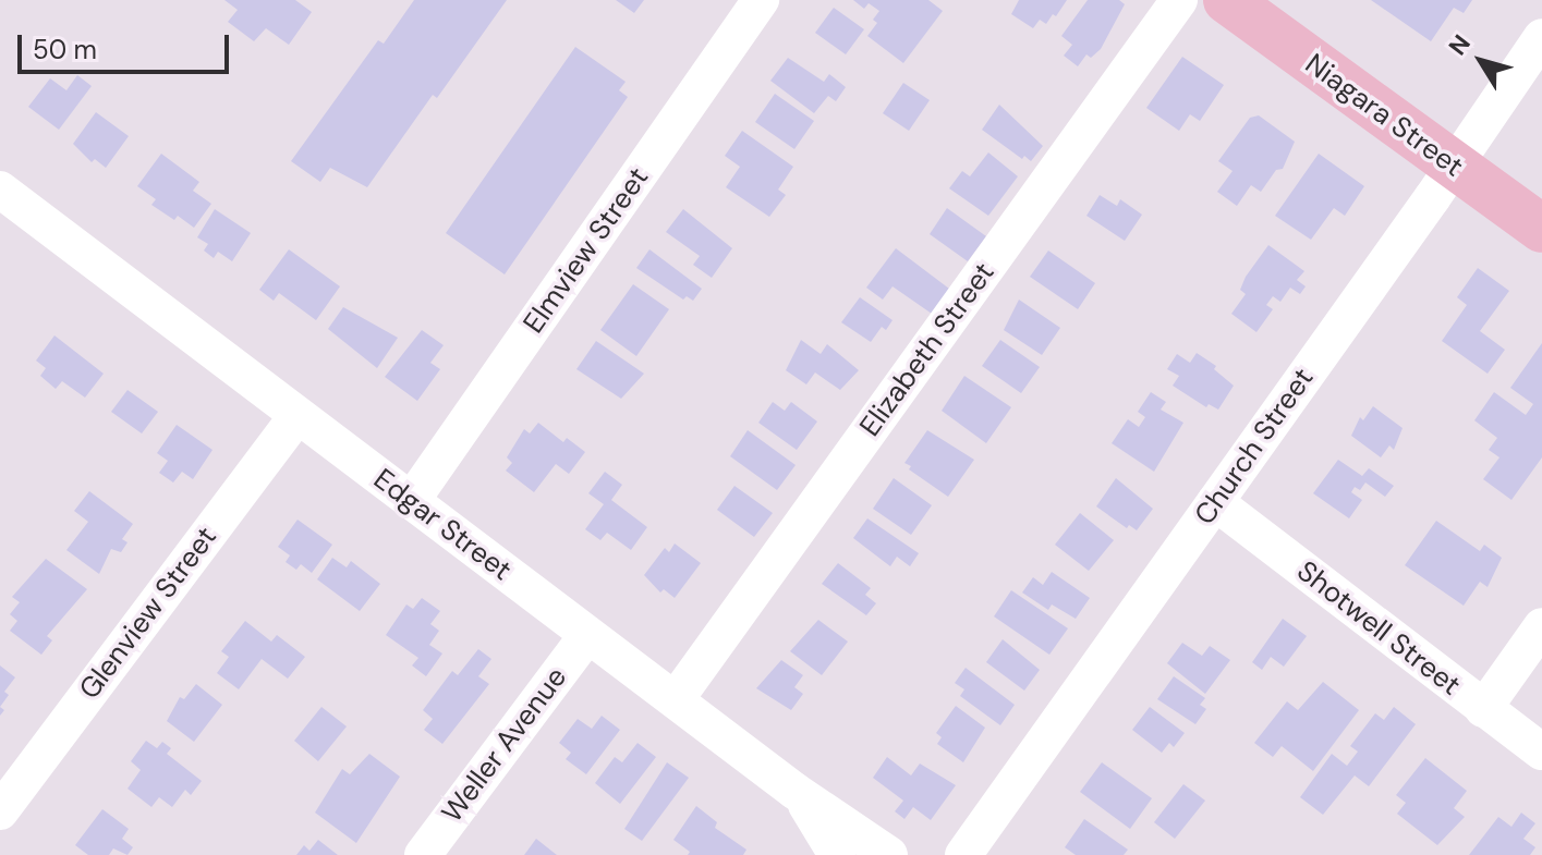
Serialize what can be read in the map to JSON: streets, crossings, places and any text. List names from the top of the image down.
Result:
{
  "streets": {
    "main road": ["Niagara Street"],
    "street": [
      "Elmview Street",
      "Elizabeth Street",
      "Church Street",
      "Edgar Street",
      "Glenview Street",
      "Shotwell Street",
      "Weller Avenue"
    ]
  },
  "crossings": [
    ["Niagara Street", "Church Street"],
    ["Elmview Street", "Edgar Street"],
    ["Elizabeth Street", "Edgar Street"],
    ["Church Street", "Shotwell Street"],
    ["Edgar Street", "Glenview Street"],
    ["Edgar Street", "Weller Avenue"]
  ],
  "scale_bar": "50 m",
  "north": "top left"
}
